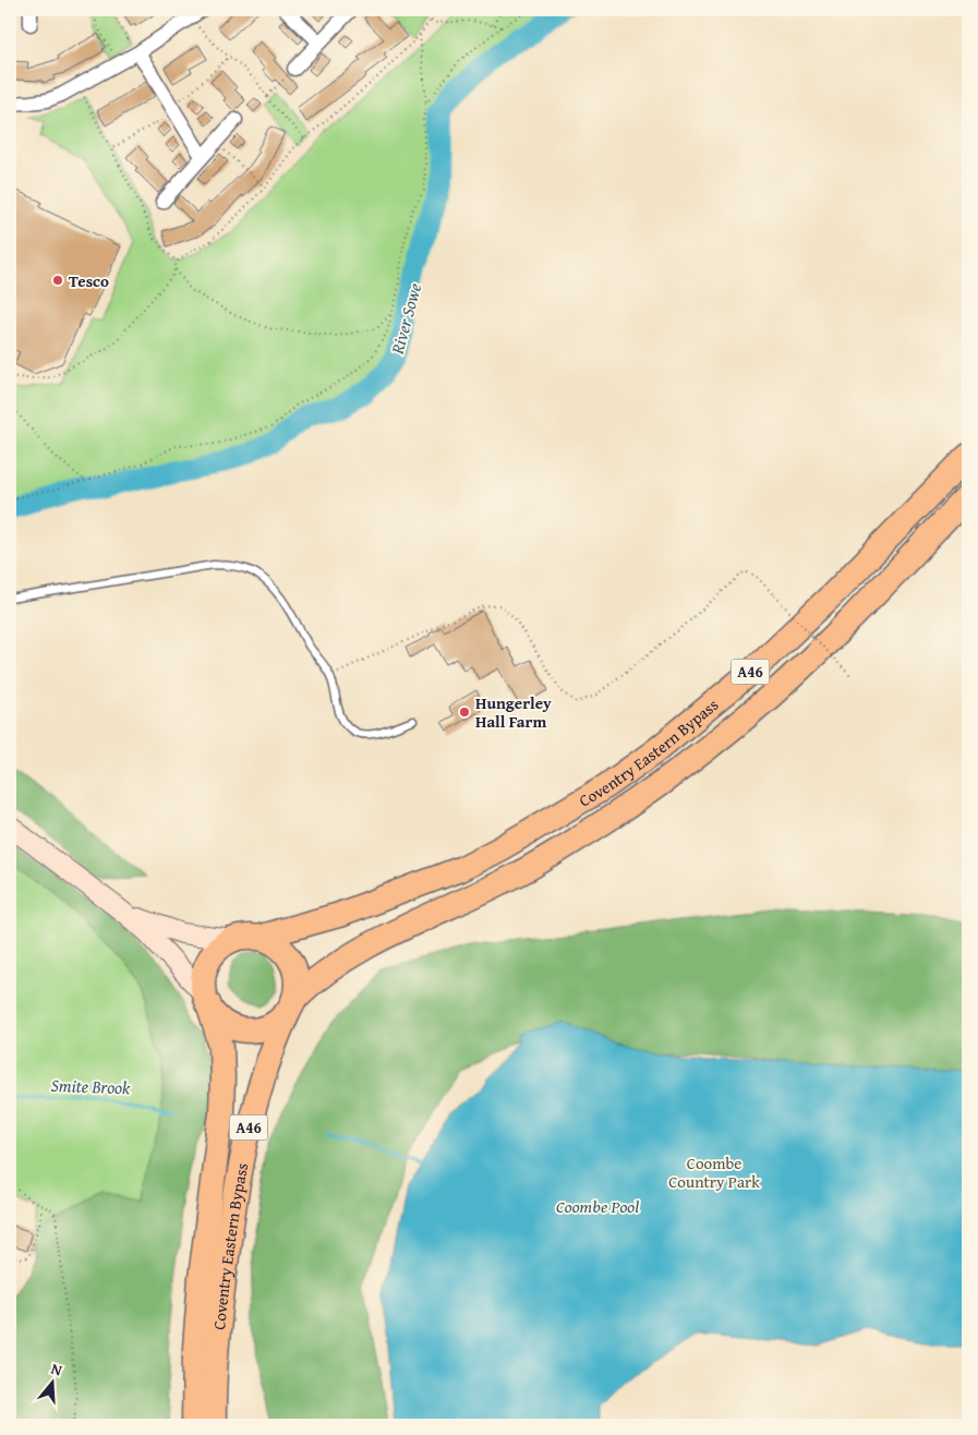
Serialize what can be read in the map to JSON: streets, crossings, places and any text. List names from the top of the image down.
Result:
{
  "streets": {
    "highway": ["A46", "Coventry Eastern Bypass"]
  },
  "water": ["River Sowe", "Smite Brook", "Coombe Pool"],
  "parks": ["Coombe Country Park"],
  "places": ["Tesco", "Hungerley Hall Farm"],
  "north": "top"
}
